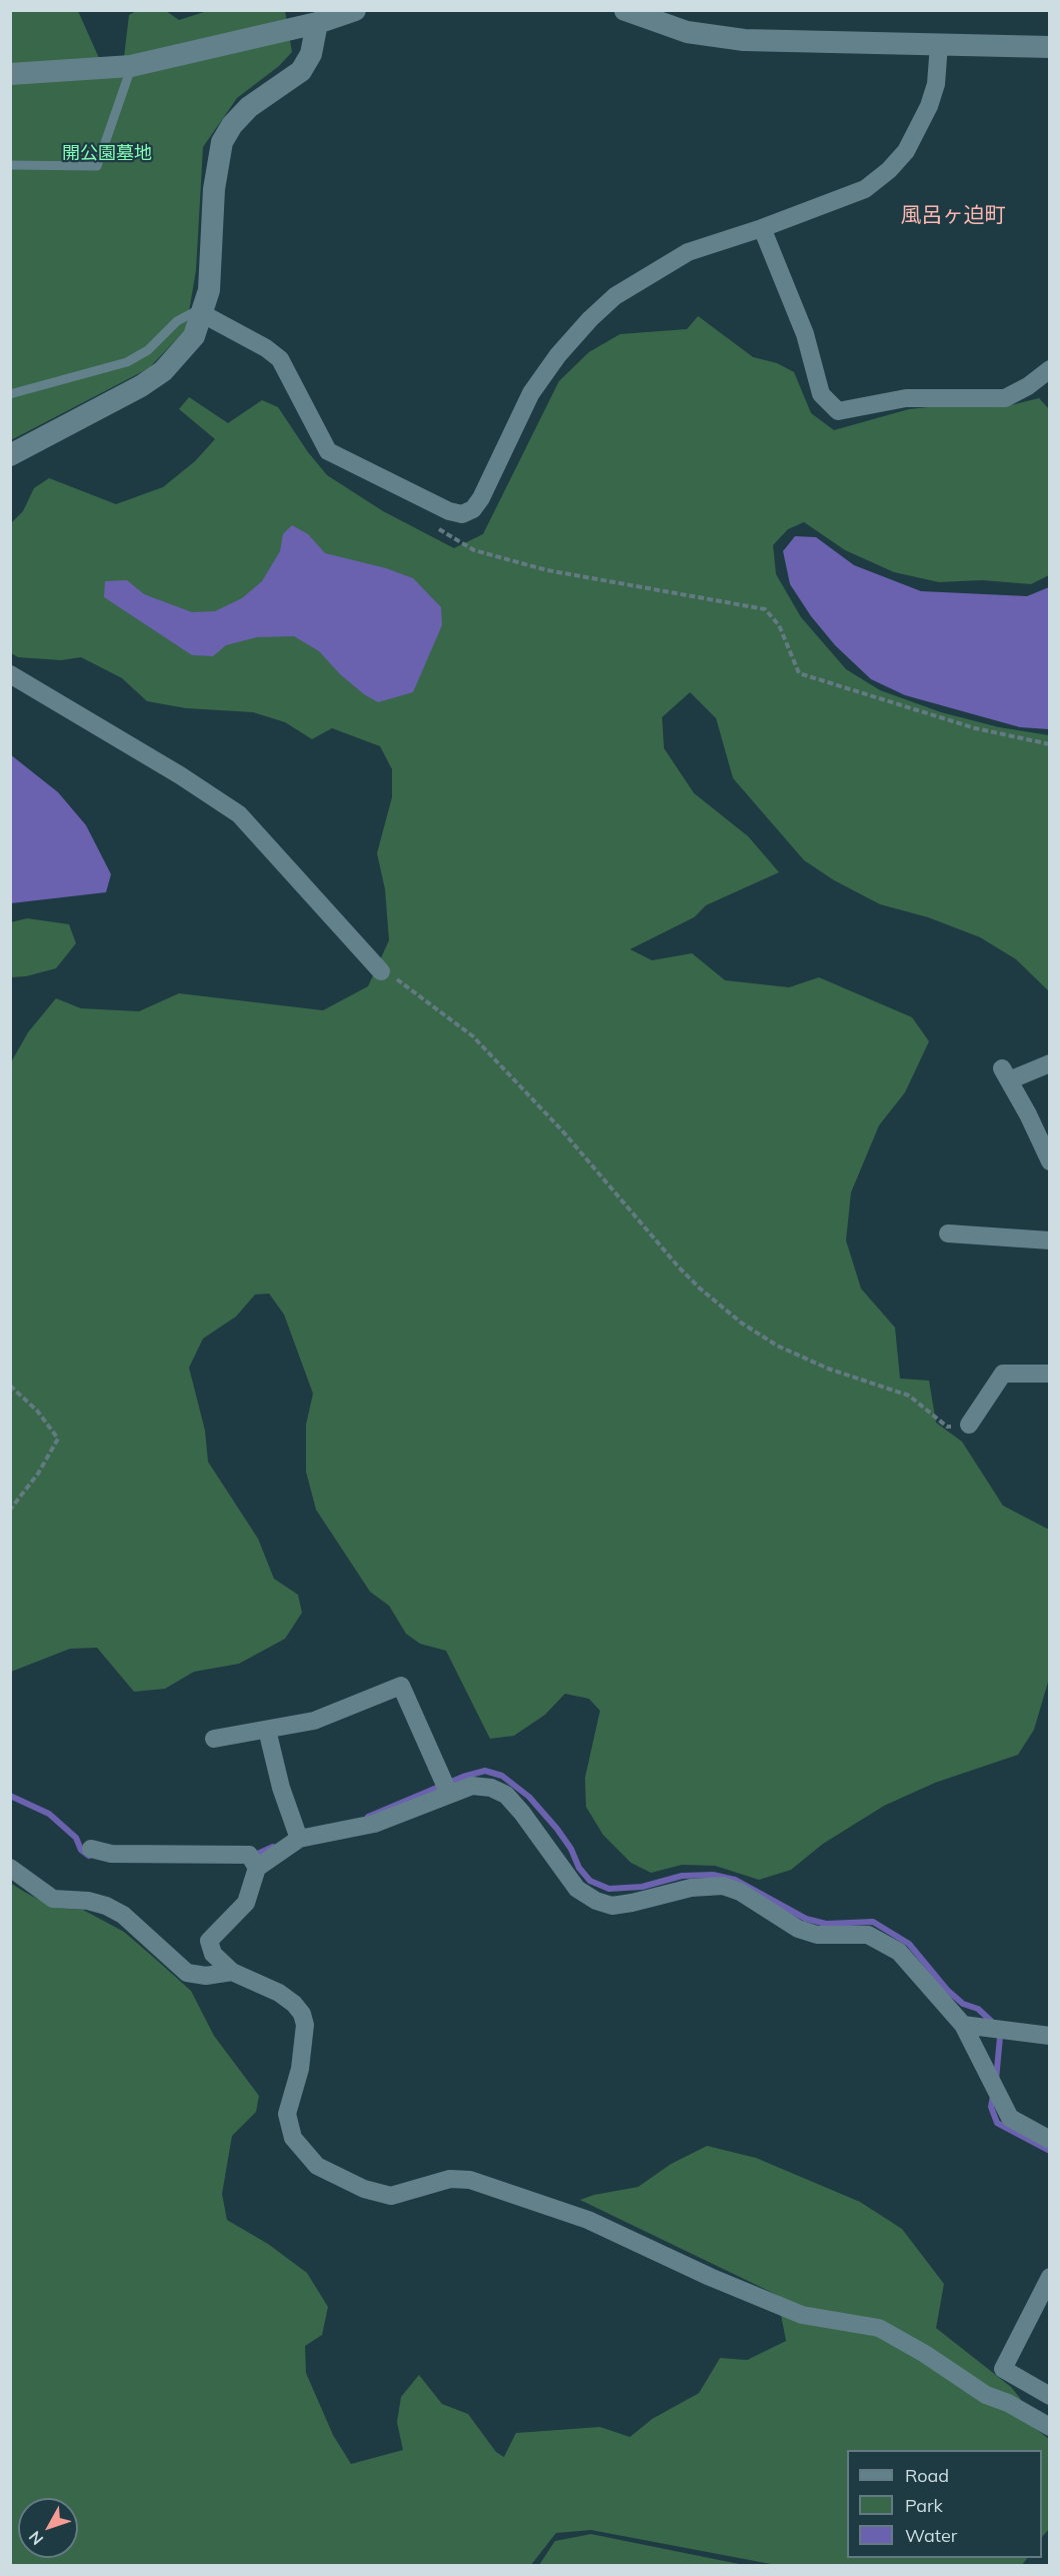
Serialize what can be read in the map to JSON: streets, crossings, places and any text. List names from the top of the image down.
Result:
{
  "districts": ["風呂ヶ迫町"],
  "parks": ["開公園墓地"],
  "legend": ["Road", "Park", "Water"],
  "north": "bottom left"
}
